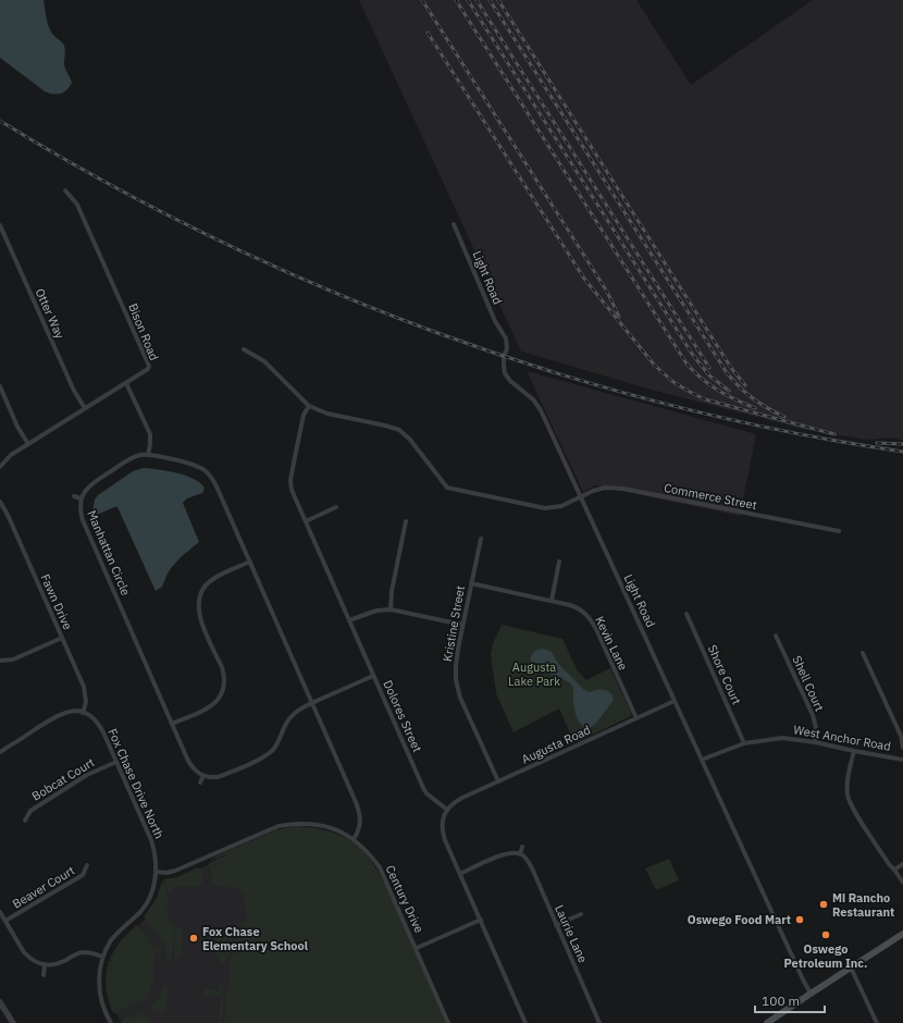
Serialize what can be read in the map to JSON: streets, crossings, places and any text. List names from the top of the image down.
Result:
{
  "streets": {
    "street": [
      "Light Road",
      "Otter Way",
      "Bison Road",
      "Commerce Street",
      "Manhattan Circle",
      "Fawn Drive",
      "Kristine Street",
      "Kevin Lane",
      "Shore Court",
      "Shell Court",
      "Dolores Street",
      "West Anchor Road",
      "Augusta Road",
      "Bobcat Court",
      "Fox Chase Drive North",
      "Beaver Court",
      "Century Drive",
      "Laurie Lane"
    ]
  },
  "crossings": [
    ["Light Road", "Commerce Street"],
    ["Light Road", "West Anchor Road"],
    ["Light Road", "Augusta Road"],
    ["Otter Way", "Bison Road"],
    ["Commerce Street", "Dolores Street"],
    ["Manhattan Circle", "Century Drive"],
    ["Fawn Drive", "Fox Chase Drive North"],
    ["Kristine Street", "Kevin Lane"],
    ["Kristine Street", "Augusta Road"],
    ["Kevin Lane", "Augusta Road"],
    ["Shore Court", "West Anchor Road"],
    ["Shell Court", "West Anchor Road"],
    ["Dolores Street", "Augusta Road"],
    ["Bobcat Court", "Fox Chase Drive North"],
    ["Fox Chase Drive North", "Century Drive"]
  ],
  "parks": ["Augusta Lake Park"],
  "places": [
    "Mi Rancho Restaurant",
    "Oswego Food Mart",
    "Oswego Petroleum Inc.",
    "Fox Chase Elementary School"
  ],
  "scale_bar": "100 m"
}
